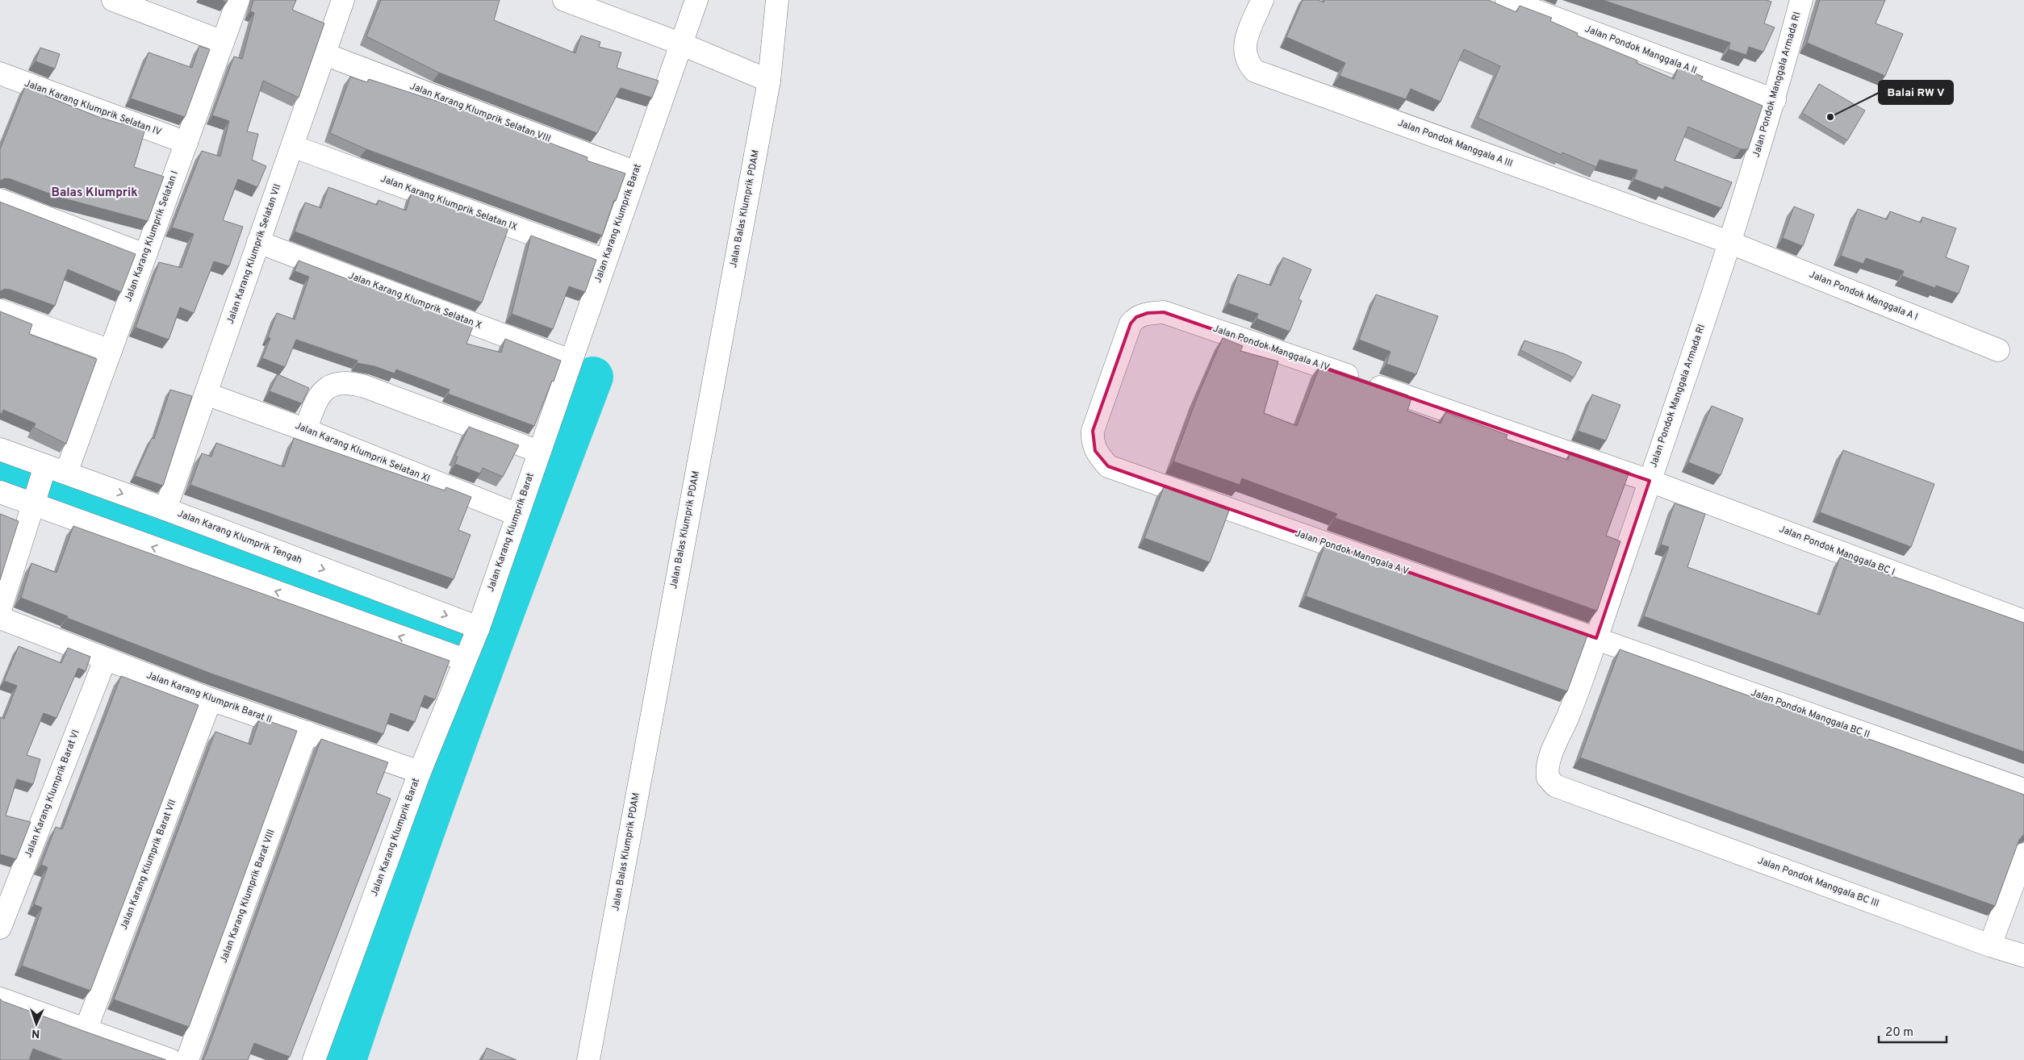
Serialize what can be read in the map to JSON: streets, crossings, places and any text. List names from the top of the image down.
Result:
{
  "streets": {
    "street": [
      "Jalan Pondok Manggala A II",
      "Jalan Pondok Manggala Armada RI",
      "Jalan Karang Klumprik Selatan IV",
      "Jalan Karang Klumprik Selatan VIII",
      "Jalan Pondok Manggala A III",
      "Jalan Karang Klumprik Selatan IX",
      "Jalan Balas Klumprik PDAM",
      "Jalan Karang Klumprik Barat",
      "Jalan Karang Klumprik Selatan I",
      "Jalan Karang Klumprik Selatan VII",
      "Jalan Pondok Manggala A I",
      "Jalan Karang Klumprik Selatan X",
      "Jalan Pondok Manggala A IV",
      "Jalan Karang Klumprik Selatan XI",
      "Jalan Karang Klumprik Tengah",
      "Jalan Pondok Manggala BC I",
      "Jalan Pondok Manggala A V",
      "Jalan Karang Klumprik Barat II",
      "Jalan Pondok Manggala BC II",
      "Jalan Karang Klumprik Barat VI",
      "Jalan Karang Klumprik Barat VII",
      "Jalan Pondok Manggala BC III",
      "Jalan Karang Klumprik Barat VIII"
    ]
  },
  "crossings": [
    ["Jalan Pondok Manggala A II", "Jalan Pondok Manggala Armada RI"],
    ["Jalan Pondok Manggala Armada RI", "Jalan Pondok Manggala A III"],
    ["Jalan Pondok Manggala Armada RI", "Jalan Pondok Manggala A I"],
    ["Jalan Pondok Manggala Armada RI", "Jalan Pondok Manggala A IV"],
    ["Jalan Pondok Manggala Armada RI", "Jalan Pondok Manggala BC I"],
    ["Jalan Pondok Manggala Armada RI", "Jalan Pondok Manggala A V"],
    ["Jalan Pondok Manggala Armada RI", "Jalan Pondok Manggala BC II"],
    ["Jalan Pondok Manggala Armada RI", "Jalan Pondok Manggala BC III"],
    ["Jalan Karang Klumprik Selatan IV", "Jalan Karang Klumprik Selatan I"],
    ["Jalan Karang Klumprik Selatan VIII", "Jalan Karang Klumprik Barat"],
    ["Jalan Karang Klumprik Selatan VIII", "Jalan Karang Klumprik Selatan VII"],
    ["Jalan Pondok Manggala A III", "Jalan Pondok Manggala A I"],
    ["Jalan Karang Klumprik Selatan IX", "Jalan Karang Klumprik Barat"],
    ["Jalan Karang Klumprik Selatan IX", "Jalan Karang Klumprik Selatan VII"],
    ["Jalan Karang Klumprik Barat", "Jalan Karang Klumprik Selatan X"],
    ["Jalan Karang Klumprik Barat", "Jalan Karang Klumprik Selatan XI"],
    ["Jalan Karang Klumprik Barat", "Jalan Karang Klumprik Tengah"],
    ["Jalan Karang Klumprik Barat", "Jalan Karang Klumprik Barat II"],
    ["Jalan Karang Klumprik Selatan I", "Jalan Karang Klumprik Tengah"],
    ["Jalan Karang Klumprik Selatan VII", "Jalan Karang Klumprik Selatan X"],
    ["Jalan Karang Klumprik Selatan VII", "Jalan Karang Klumprik Selatan XI"],
    ["Jalan Karang Klumprik Selatan VII", "Jalan Karang Klumprik Tengah"],
    ["Jalan Pondok Manggala A IV", "Jalan Pondok Manggala BC I"],
    ["Jalan Pondok Manggala A IV", "Jalan Pondok Manggala A V"],
    ["Jalan Pondok Manggala A V", "Jalan Pondok Manggala BC II"],
    ["Jalan Karang Klumprik Barat II", "Jalan Karang Klumprik Barat VI"],
    ["Jalan Karang Klumprik Barat II", "Jalan Karang Klumprik Barat VII"],
    ["Jalan Karang Klumprik Barat II", "Jalan Karang Klumprik Barat VIII"]
  ],
  "districts": ["Balas Klumprik"],
  "places": ["Balai RW V"],
  "scale_bar": "20 m",
  "north": "bottom"
}
